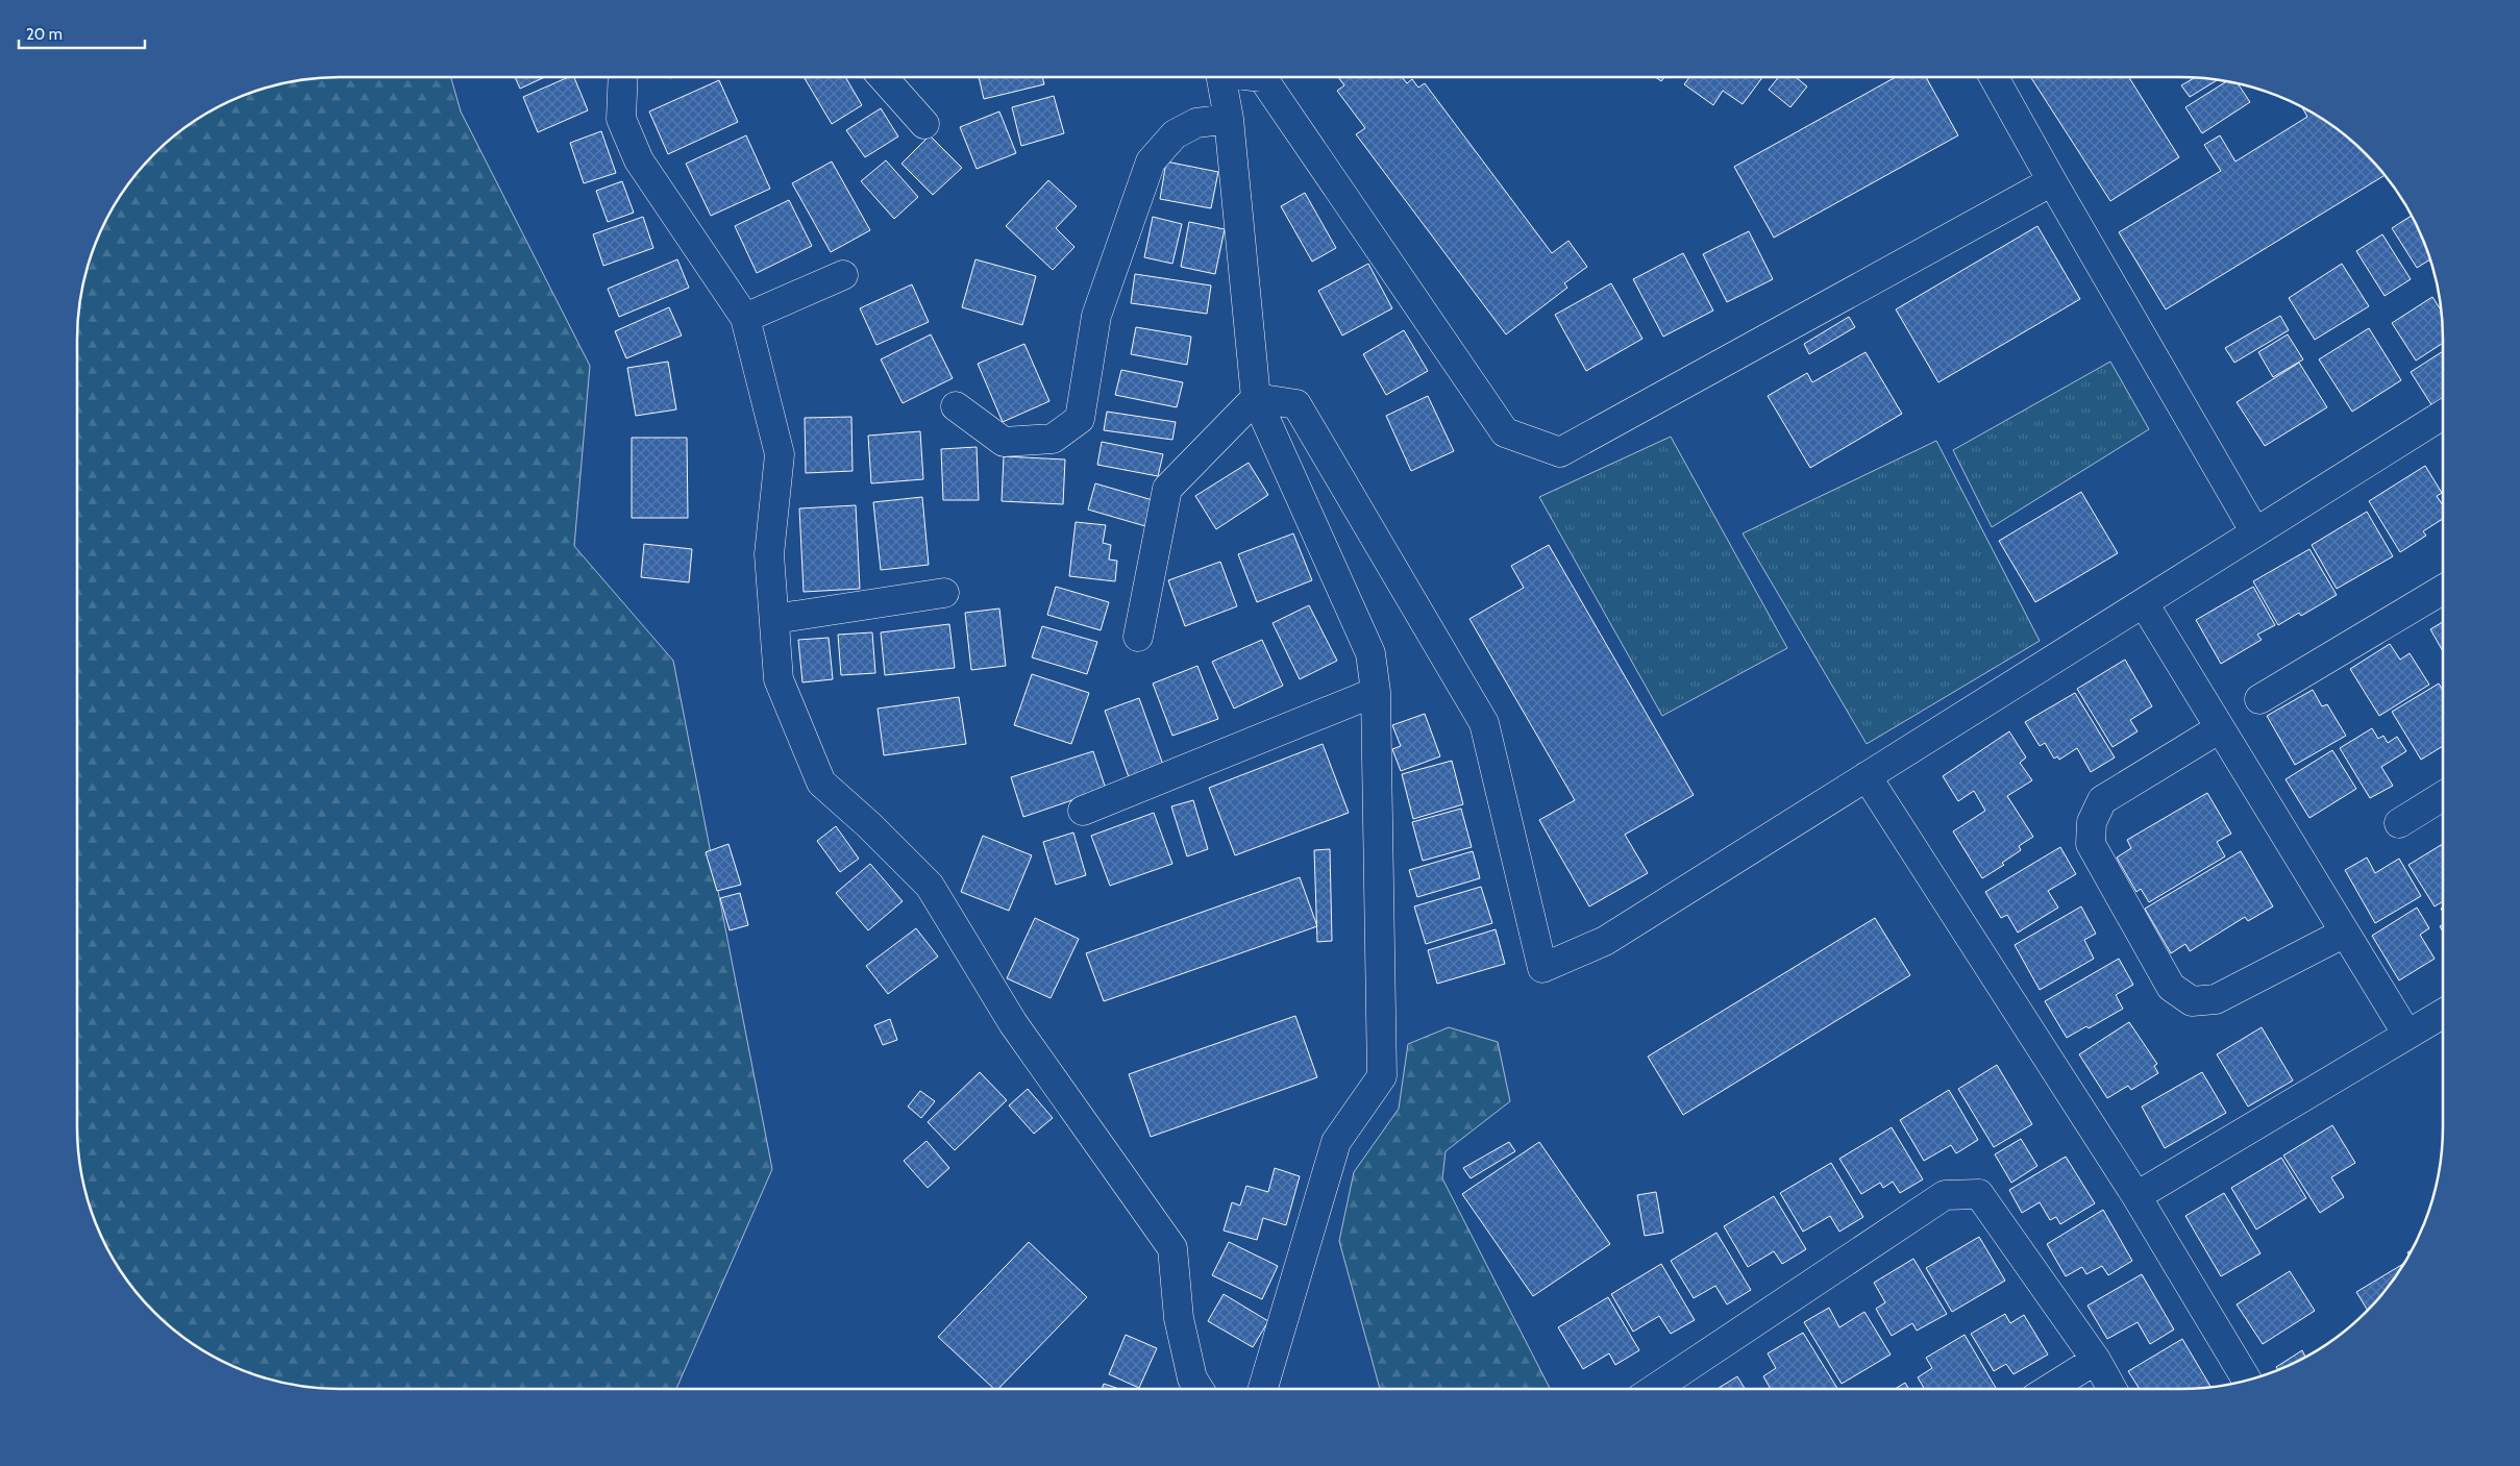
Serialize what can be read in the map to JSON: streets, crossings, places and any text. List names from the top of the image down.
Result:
{
  "scale_bar": "20 m"
}
